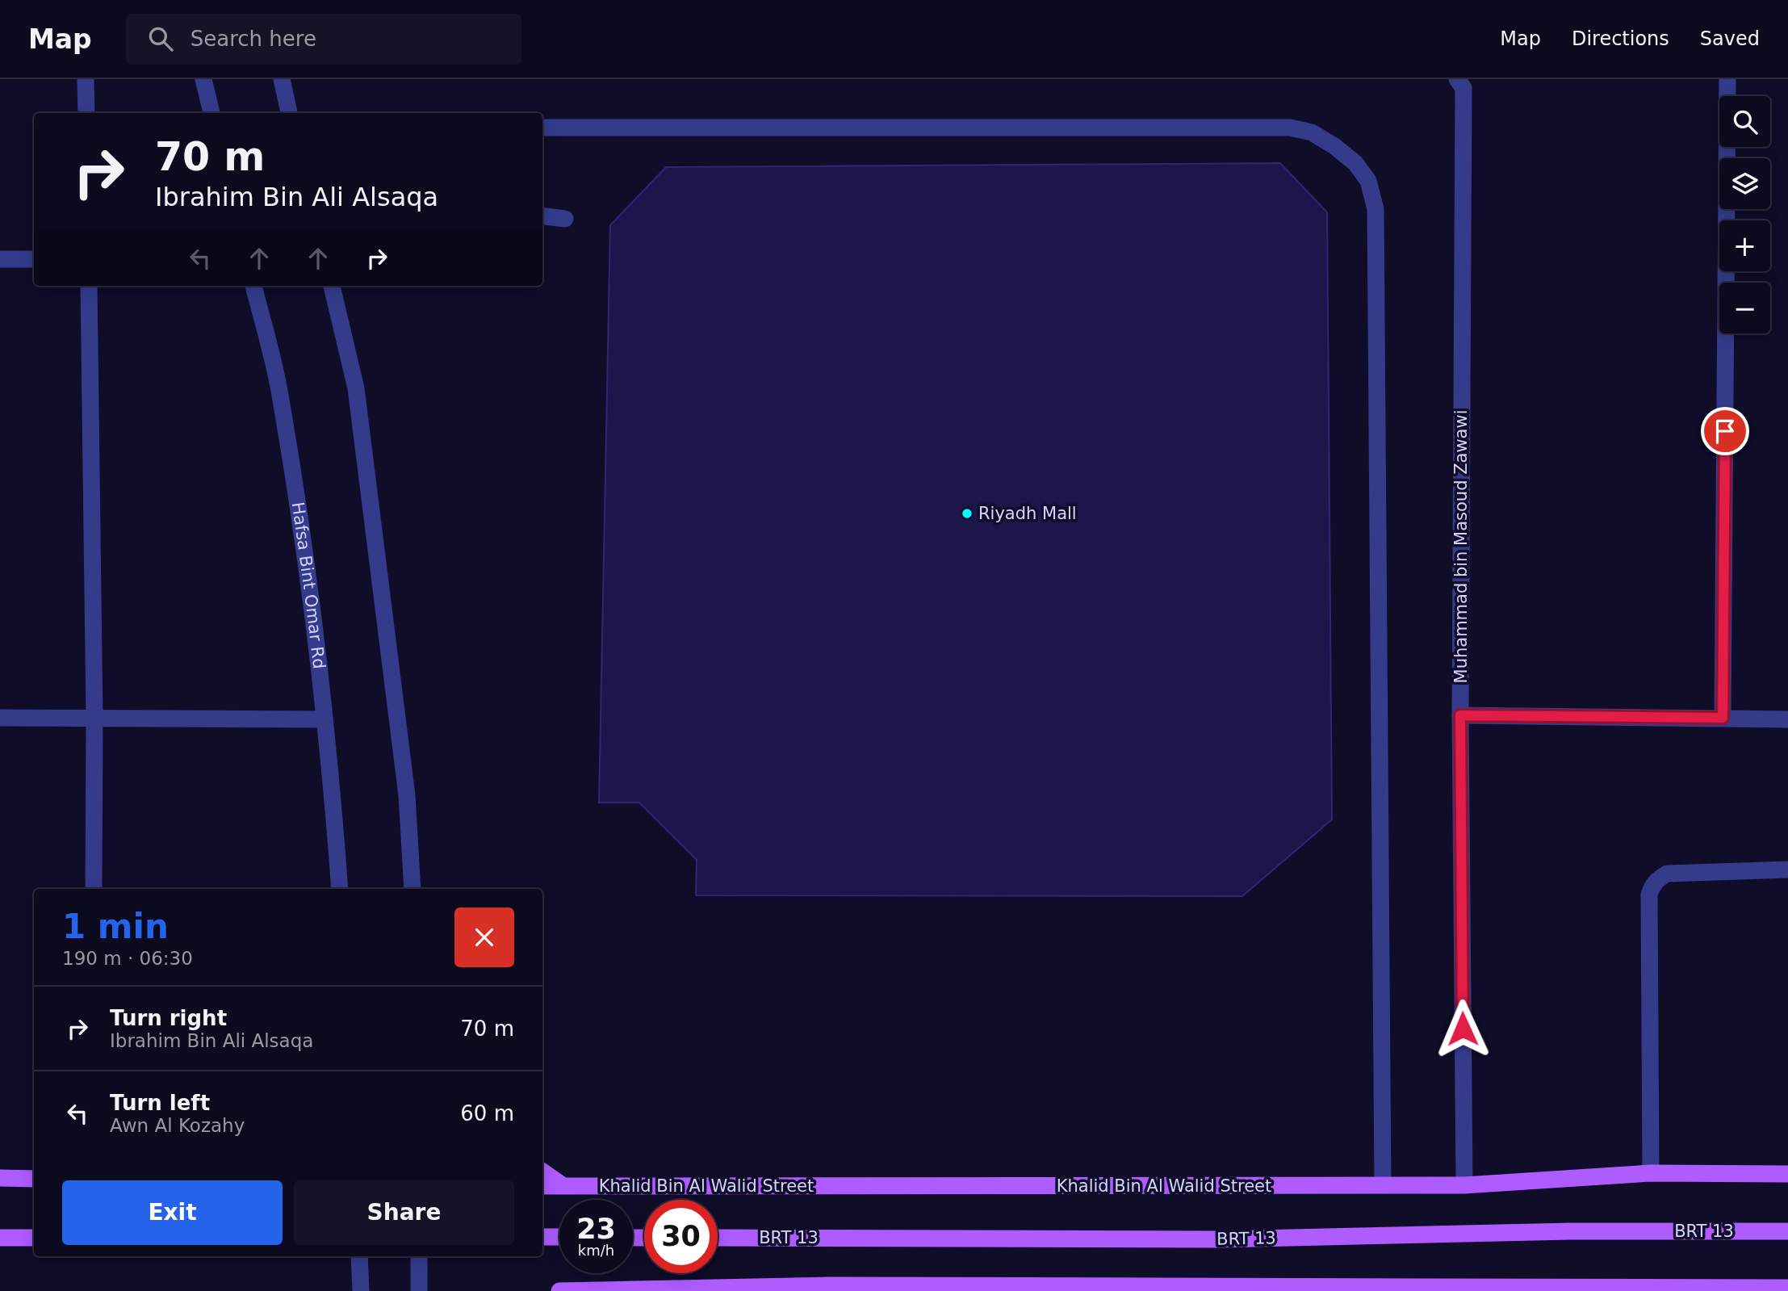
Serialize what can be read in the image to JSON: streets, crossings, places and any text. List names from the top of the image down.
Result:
{
  "streets": {
    "main road": ["Khalid Bin Al Walid Street", "BRT 13"],
    "street": ["Muhammad bin Masoud Zawawi", "Hafsa Bint Omar Rd"]
  },
  "crossings": [
    ["Muhammad bin Masoud Zawawi", "Khalid Bin Al Walid Street"]
  ],
  "places": ["Riyadh Mall"],
  "page": {
    "header": "Map",
    "search": "Search here",
    "nav": ["Map", "Directions", "Saved"],
    "map_buttons": ["+", "−"],
    "turn": ["70 m", "Ibrahim Bin Ali Alsaqa"],
    "heading": ["1 min", "190 m · 06:30"],
    "list": [
      {
        "name": "Turn right",
        "note": "Ibrahim Bin Ali Alsaqa",
        "value": "70 m"
      },
      {
        "name": "Turn left",
        "note": "Awn Al Kozahy",
        "value": "60 m"
      }
    ],
    "buttons": ["Exit", "Share"],
    "speed": "23 km/h",
    "limit": "30"
  }
}
